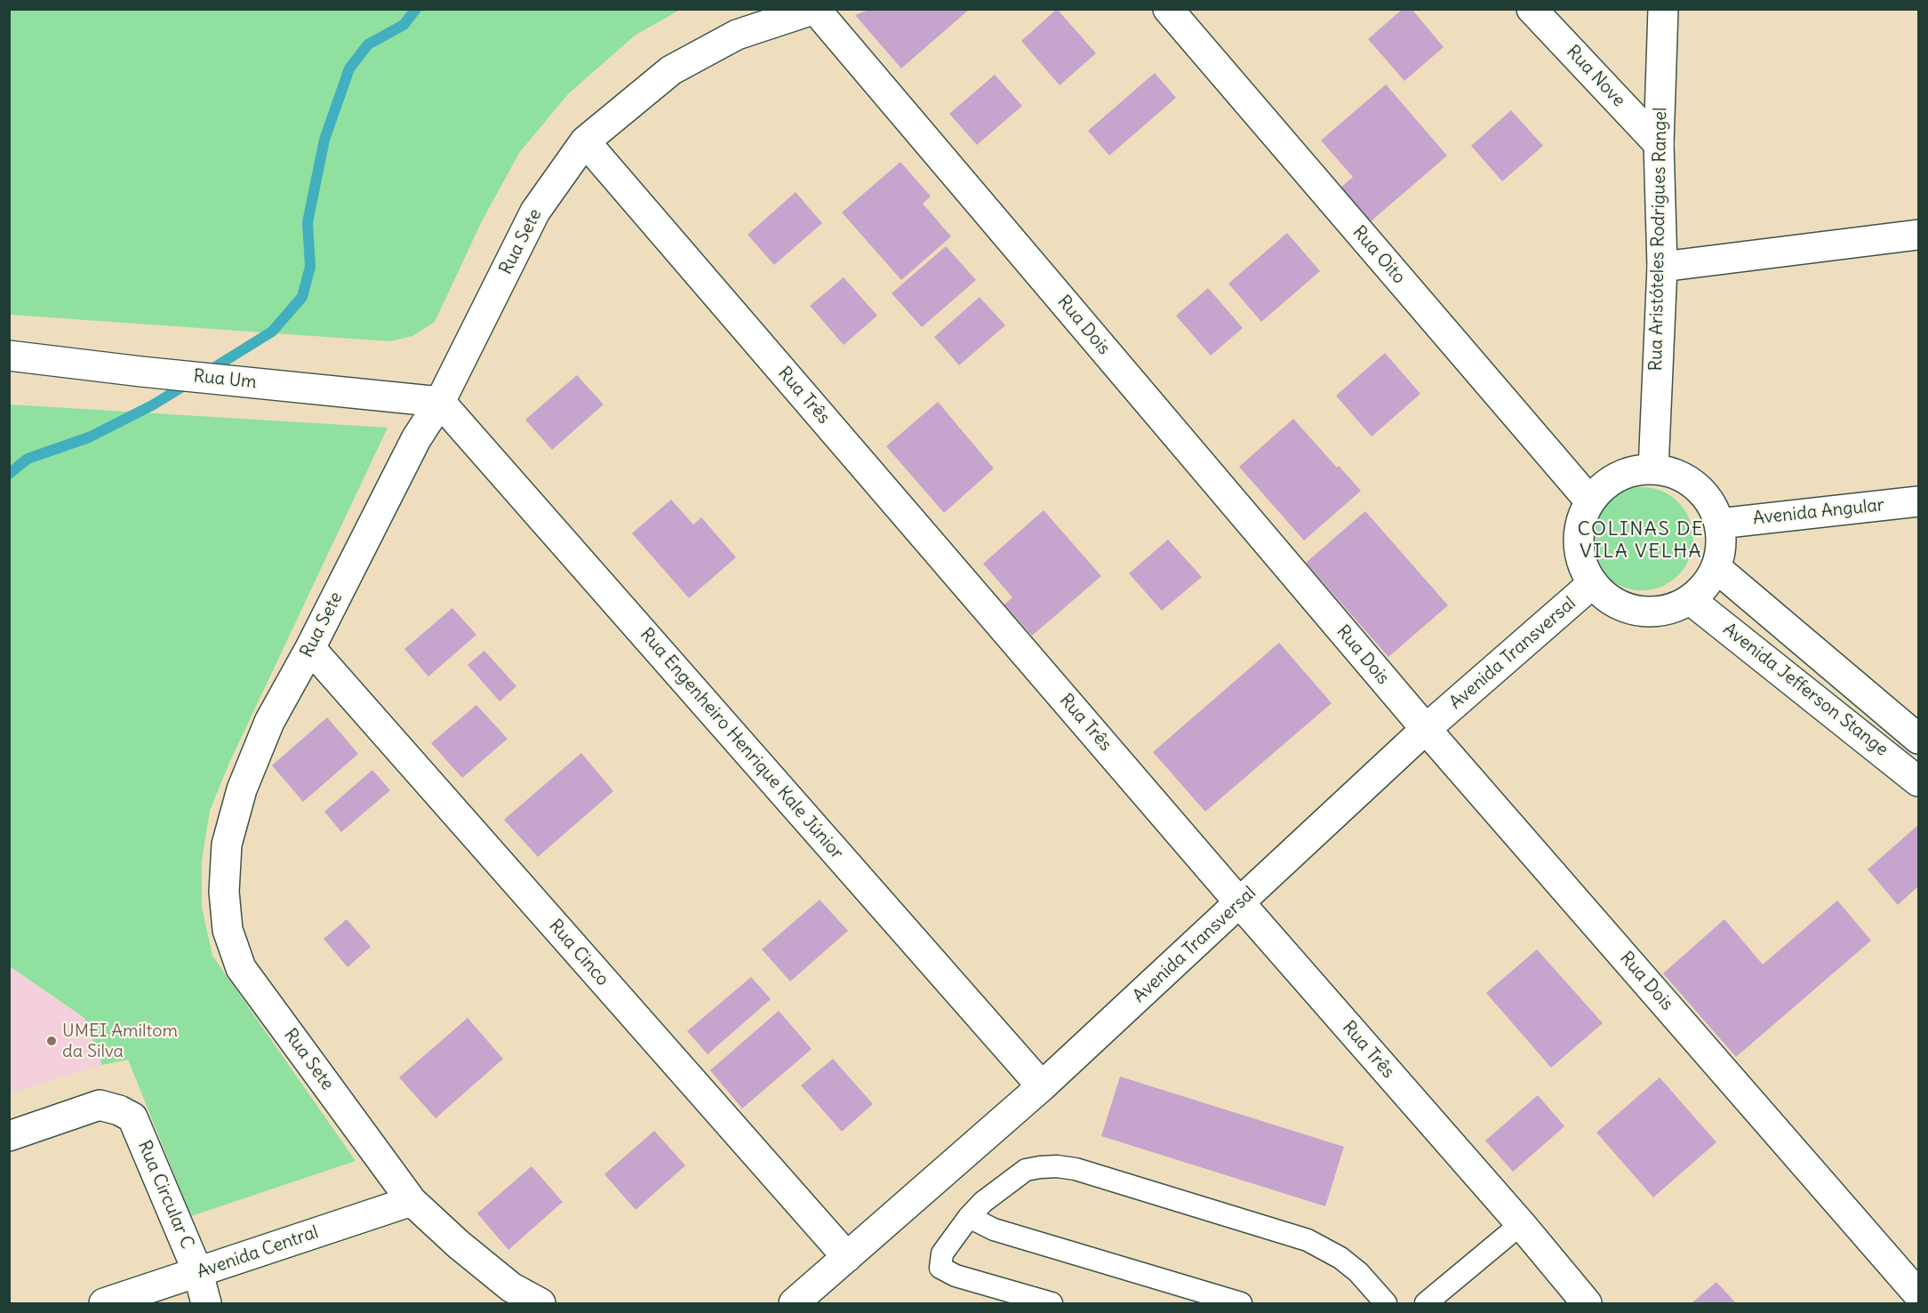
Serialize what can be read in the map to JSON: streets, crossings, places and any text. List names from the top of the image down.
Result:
{
  "streets": {
    "street": [
      "Rua Nove",
      "Rua Aristóteles Rodrigues Rangel",
      "Rua Sete",
      "Rua Oito",
      "Rua Dois",
      "Rua Um",
      "Rua Três",
      "Avenida Angular",
      "Avenida Transversal",
      "Avenida Jefferson Stange",
      "Rua Engenheiro Henrique Kale Júnior",
      "Rua Cinco",
      "Rua Circular C",
      "Avenida Central"
    ]
  },
  "crossings": [
    ["Rua Nove", "Rua Aristóteles Rodrigues Rangel"],
    ["Rua Aristóteles Rodrigues Rangel", "Rua Oito"],
    ["Rua Aristóteles Rodrigues Rangel", "Avenida Angular"],
    ["Rua Aristóteles Rodrigues Rangel", "Avenida Transversal"],
    ["Rua Aristóteles Rodrigues Rangel", "Avenida Jefferson Stange"],
    ["Rua Sete", "Rua Dois"],
    ["Rua Sete", "Rua Um"],
    ["Rua Sete", "Rua Três"],
    ["Rua Sete", "Rua Engenheiro Henrique Kale Júnior"],
    ["Rua Sete", "Rua Cinco"],
    ["Rua Sete", "Avenida Central"],
    ["Rua Oito", "Avenida Angular"],
    ["Rua Oito", "Avenida Transversal"],
    ["Rua Oito", "Avenida Jefferson Stange"],
    ["Rua Dois", "Avenida Transversal"],
    ["Rua Um", "Rua Engenheiro Henrique Kale Júnior"],
    ["Rua Três", "Avenida Transversal"],
    ["Avenida Angular", "Avenida Transversal"],
    ["Avenida Angular", "Avenida Jefferson Stange"],
    ["Avenida Transversal", "Avenida Jefferson Stange"],
    ["Avenida Transversal", "Rua Engenheiro Henrique Kale Júnior"],
    ["Avenida Transversal", "Rua Cinco"],
    ["Rua Circular C", "Avenida Central"]
  ],
  "districts": ["COLINAS DE VILA VELHA"],
  "places": ["UMEI Amiltom da Silva"]
}
